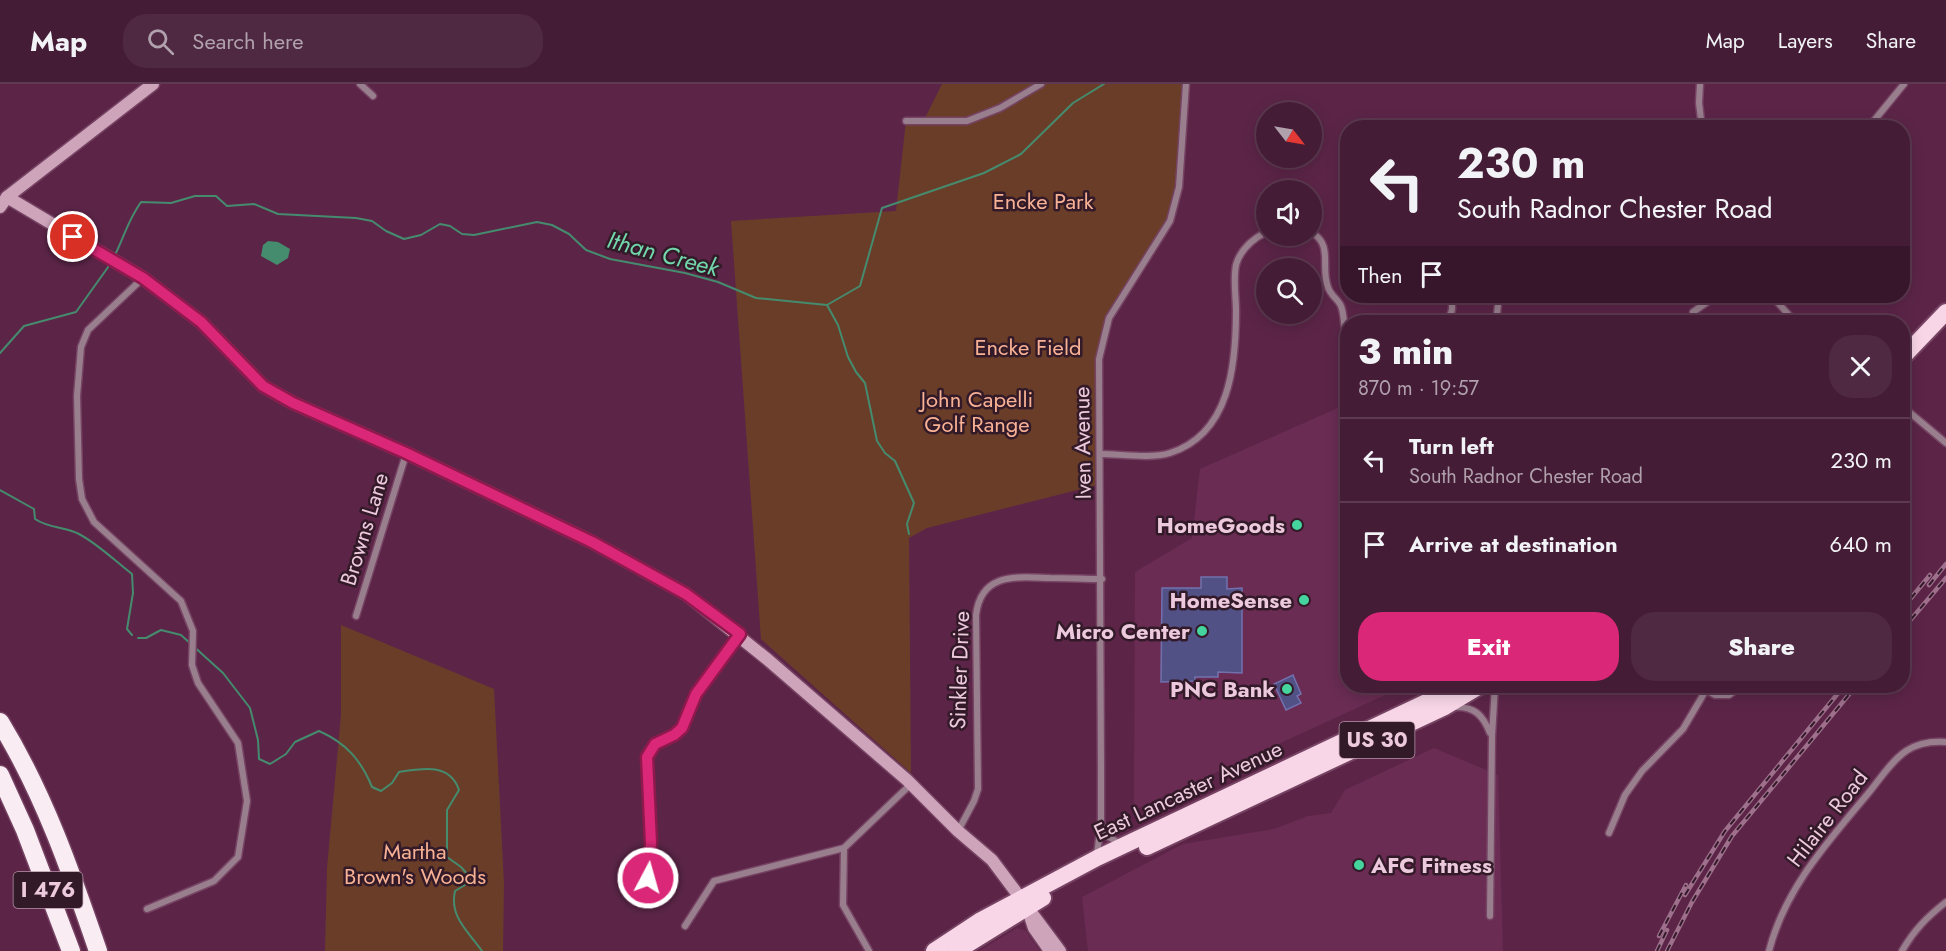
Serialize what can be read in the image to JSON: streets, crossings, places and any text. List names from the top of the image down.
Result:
{
  "streets": {
    "highway": ["US 30", "East Lancaster Avenue", "I 476"],
    "street": [
      "Iven Avenue",
      "Browns Lane",
      "Sinkler Drive",
      "Hilaire Road"
    ]
  },
  "crossings": [
    ["Iven Avenue", "Sinkler Drive"],
    ["Iven Avenue", "East Lancaster Avenue"]
  ],
  "water": ["Ithan Creek"],
  "parks": [
    "Encke Park",
    "Encke Field",
    "John Capelli Golf Range",
    "Martha Brown's Woods"
  ],
  "places": [
    "HomeGoods",
    "HomeSense",
    "Micro Center",
    "PNC Bank",
    "AFC Fitness"
  ],
  "north": "bottom right",
  "page": {
    "header": "Map",
    "search": "Search here",
    "nav": ["Map", "Layers", "Share"],
    "turn": ["230 m", "South Radnor Chester Road"],
    "then": "Then",
    "heading": ["3 min", "870 m · 19:57"],
    "list": [
      {
        "name": "Turn left",
        "note": "South Radnor Chester Road",
        "value": "230 m"
      },
      {
        "name": "Arrive at destination",
        "value": "640 m"
      }
    ],
    "buttons": ["Exit", "Share"]
  }
}
